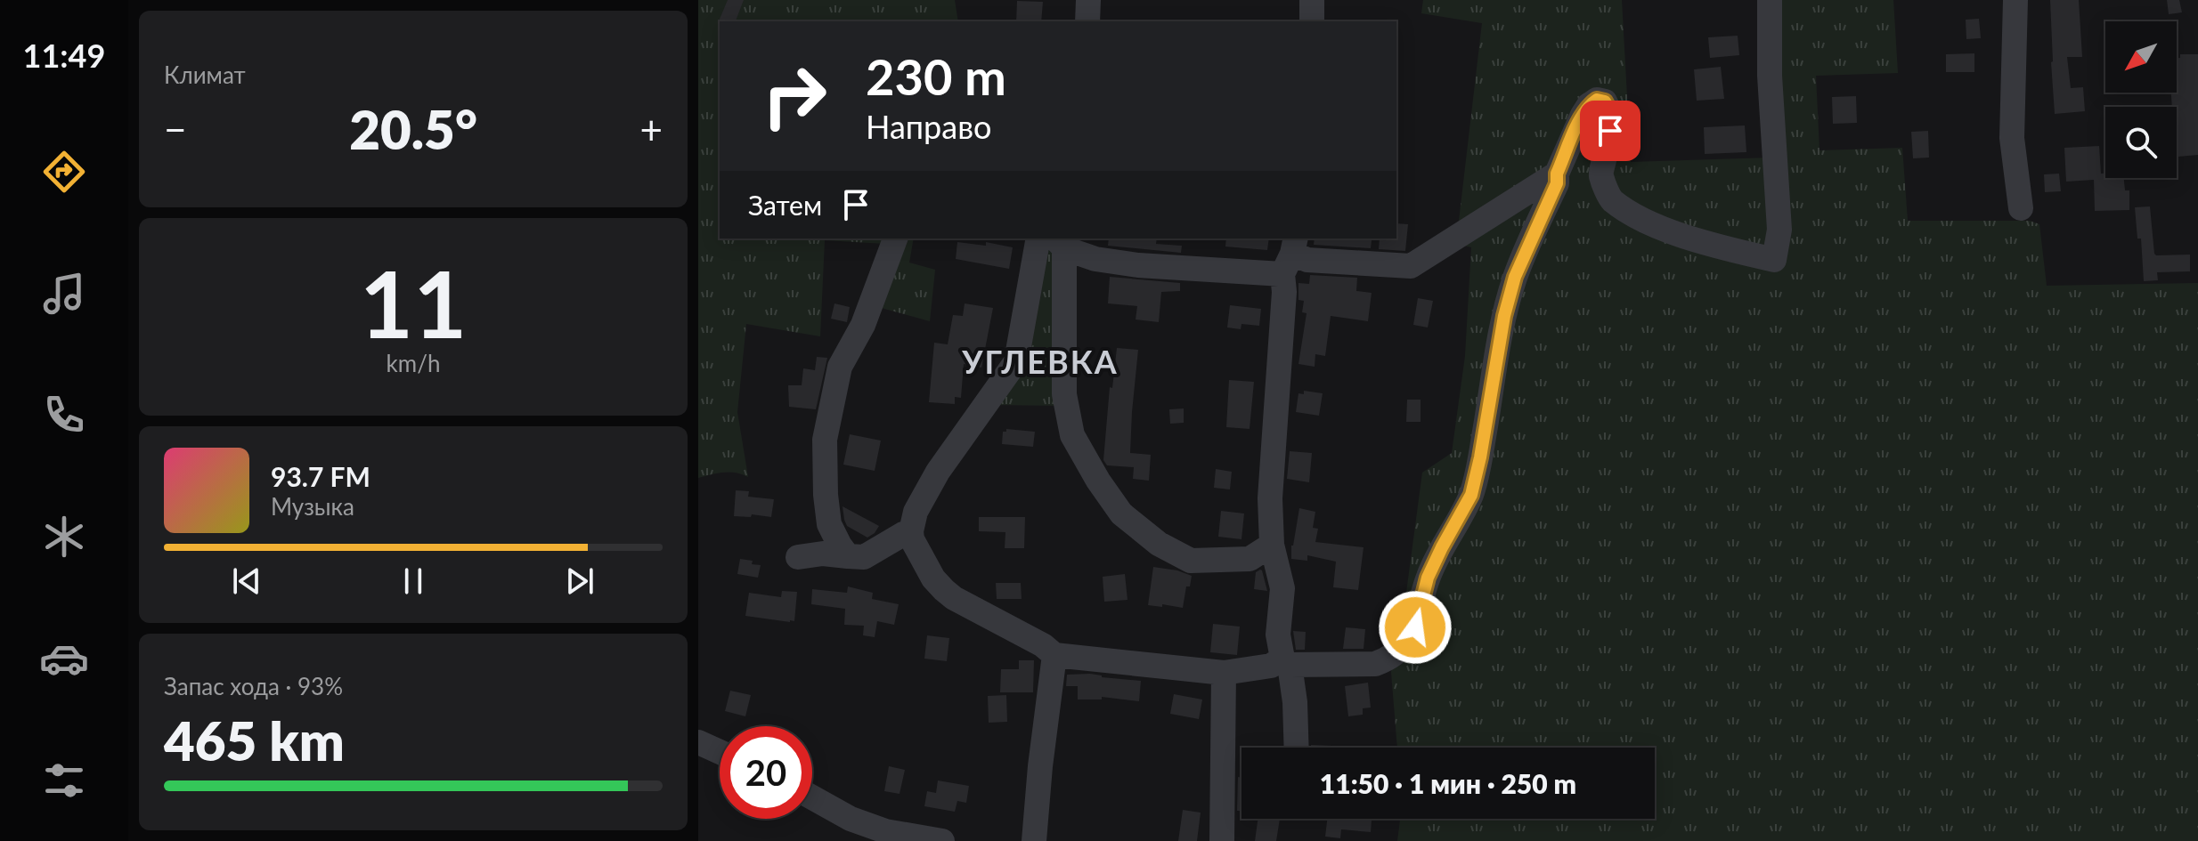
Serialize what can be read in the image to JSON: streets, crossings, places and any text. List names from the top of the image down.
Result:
{
  "districts": ["УГЛЕВКА"],
  "north": "bottom left",
  "page": {
    "tabs": "11:49",
    "tile": [
      "Климат",
      ["11", "km/h"],
      ["Запас хода · 93%", "465 km"]
    ],
    "turn": ["230 m", "Направо"],
    "heat": ["−", "20.5°", "+"],
    "then": "Затем",
    "song": ["93.7 FM", "Музыка"],
    "limit": "20",
    "trip": "11:50 · 1 мин · 250 m"
  }
}
